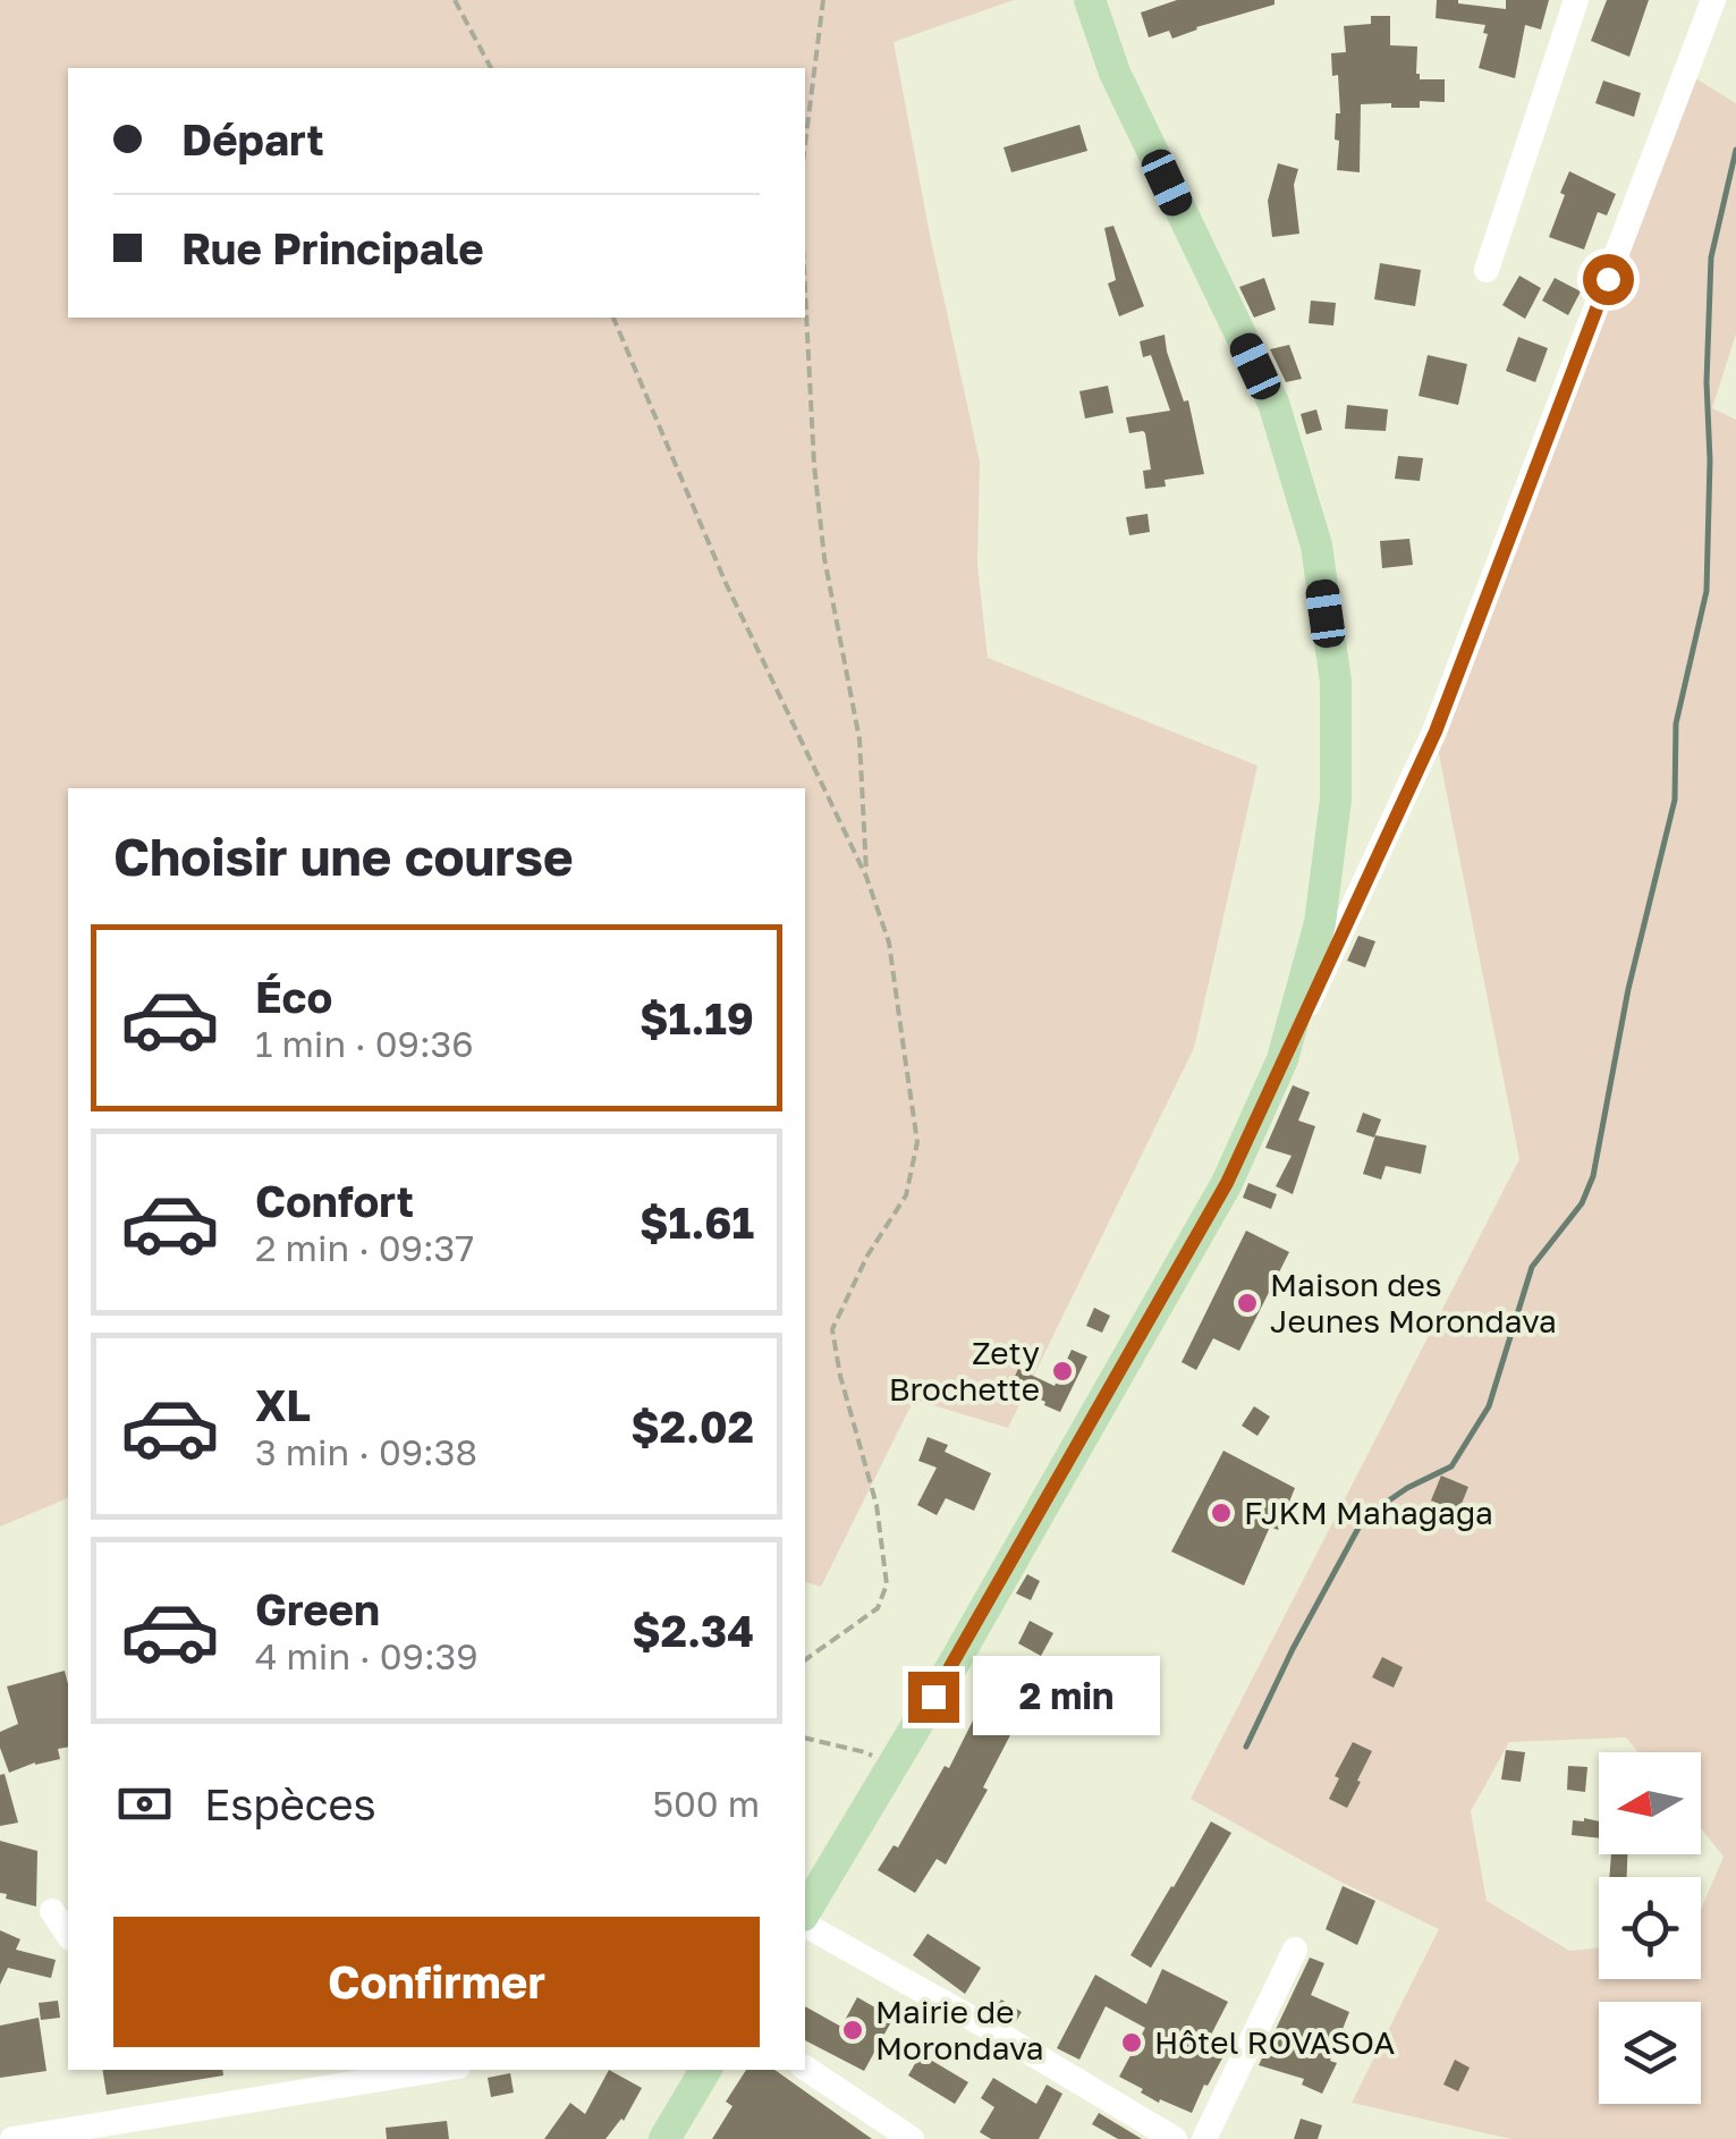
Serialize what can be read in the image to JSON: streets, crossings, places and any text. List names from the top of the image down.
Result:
{
  "places": [
    "Maison des Jeunes Morondava",
    "Zety Brochette",
    "FJKM Mahagaga",
    "Mairie de Morondava",
    "Hôtel ROVASOA"
  ],
  "north": "left",
  "page": {
    "banner": ["Départ", "Rue Principale"],
    "heading": "Choisir une course",
    "list": [
      {
        "name": "Éco",
        "note": "1 min · 09:36",
        "value": "$1.19"
      },
      {
        "name": "Confort",
        "note": "2 min · 09:37",
        "value": "$1.61"
      },
      {
        "name": "XL",
        "note": "3 min · 09:38",
        "value": "$2.02"
      },
      {
        "name": "Green",
        "note": "4 min · 09:39",
        "value": "$2.34"
      }
    ],
    "bubble": "2 min",
    "pay": ["Espèces", "500 m"],
    "buttons": "Confirmer"
  }
}
